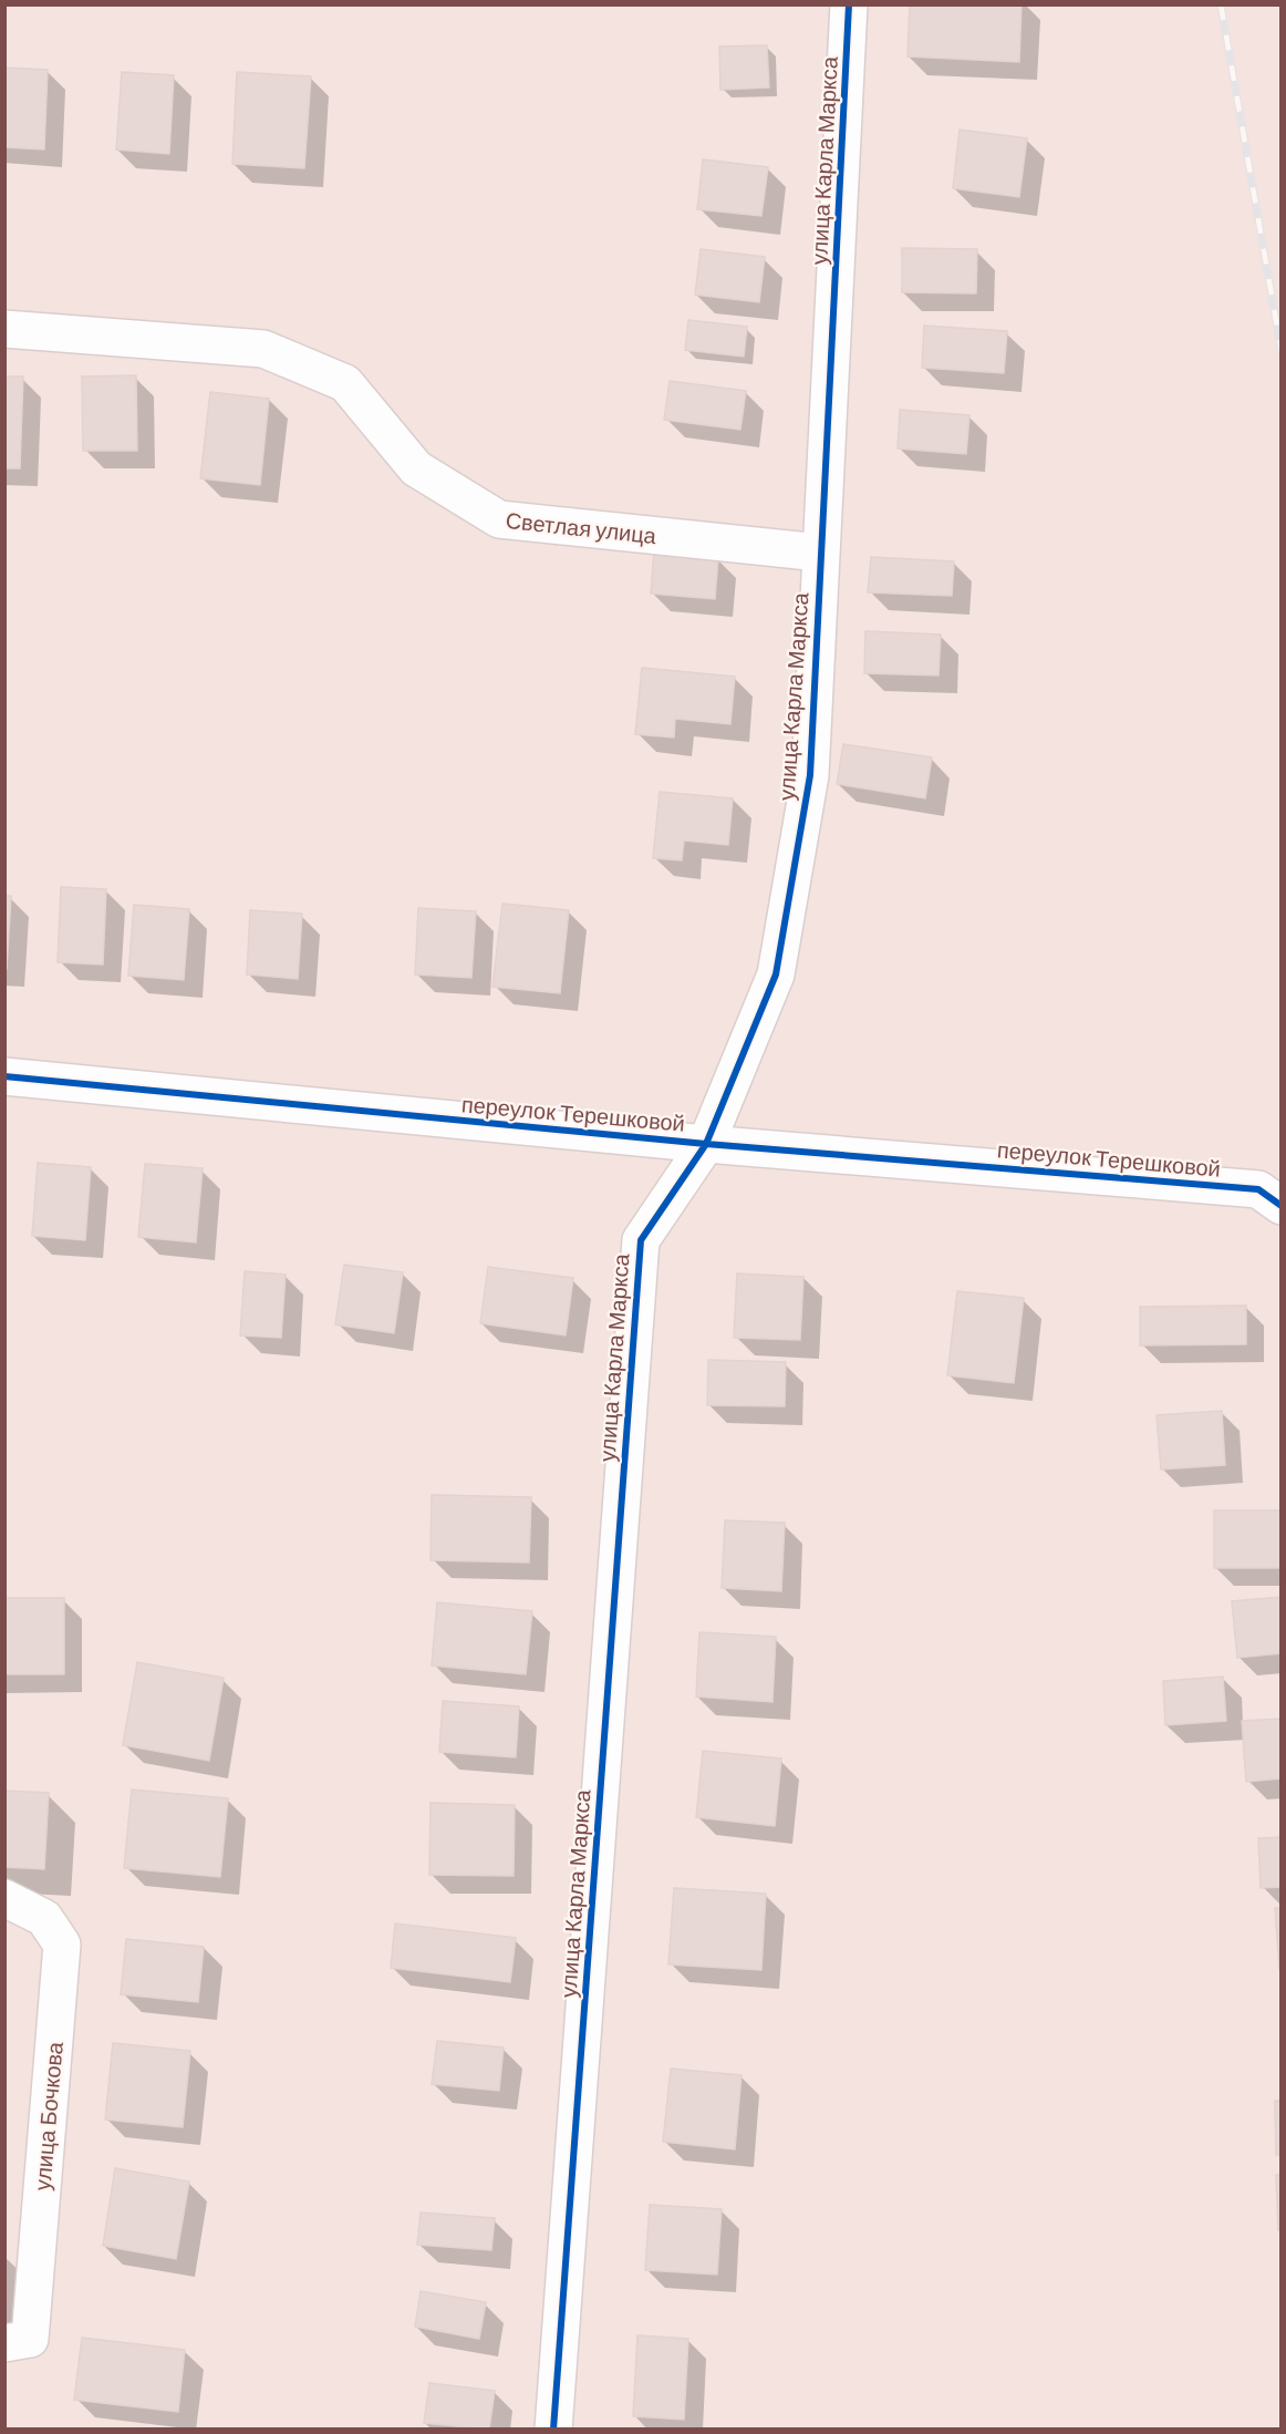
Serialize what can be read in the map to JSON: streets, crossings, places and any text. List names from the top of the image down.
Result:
{
  "streets": {
    "street": [
      "улица Карла Маркса",
      "Светлая улица",
      "переулок Терешковой",
      "улица Бочкова"
    ]
  },
  "crossings": [
    ["улица Карла Маркса", "Светлая улица"],
    ["улица Карла Маркса", "переулок Терешковой"]
  ]
}
